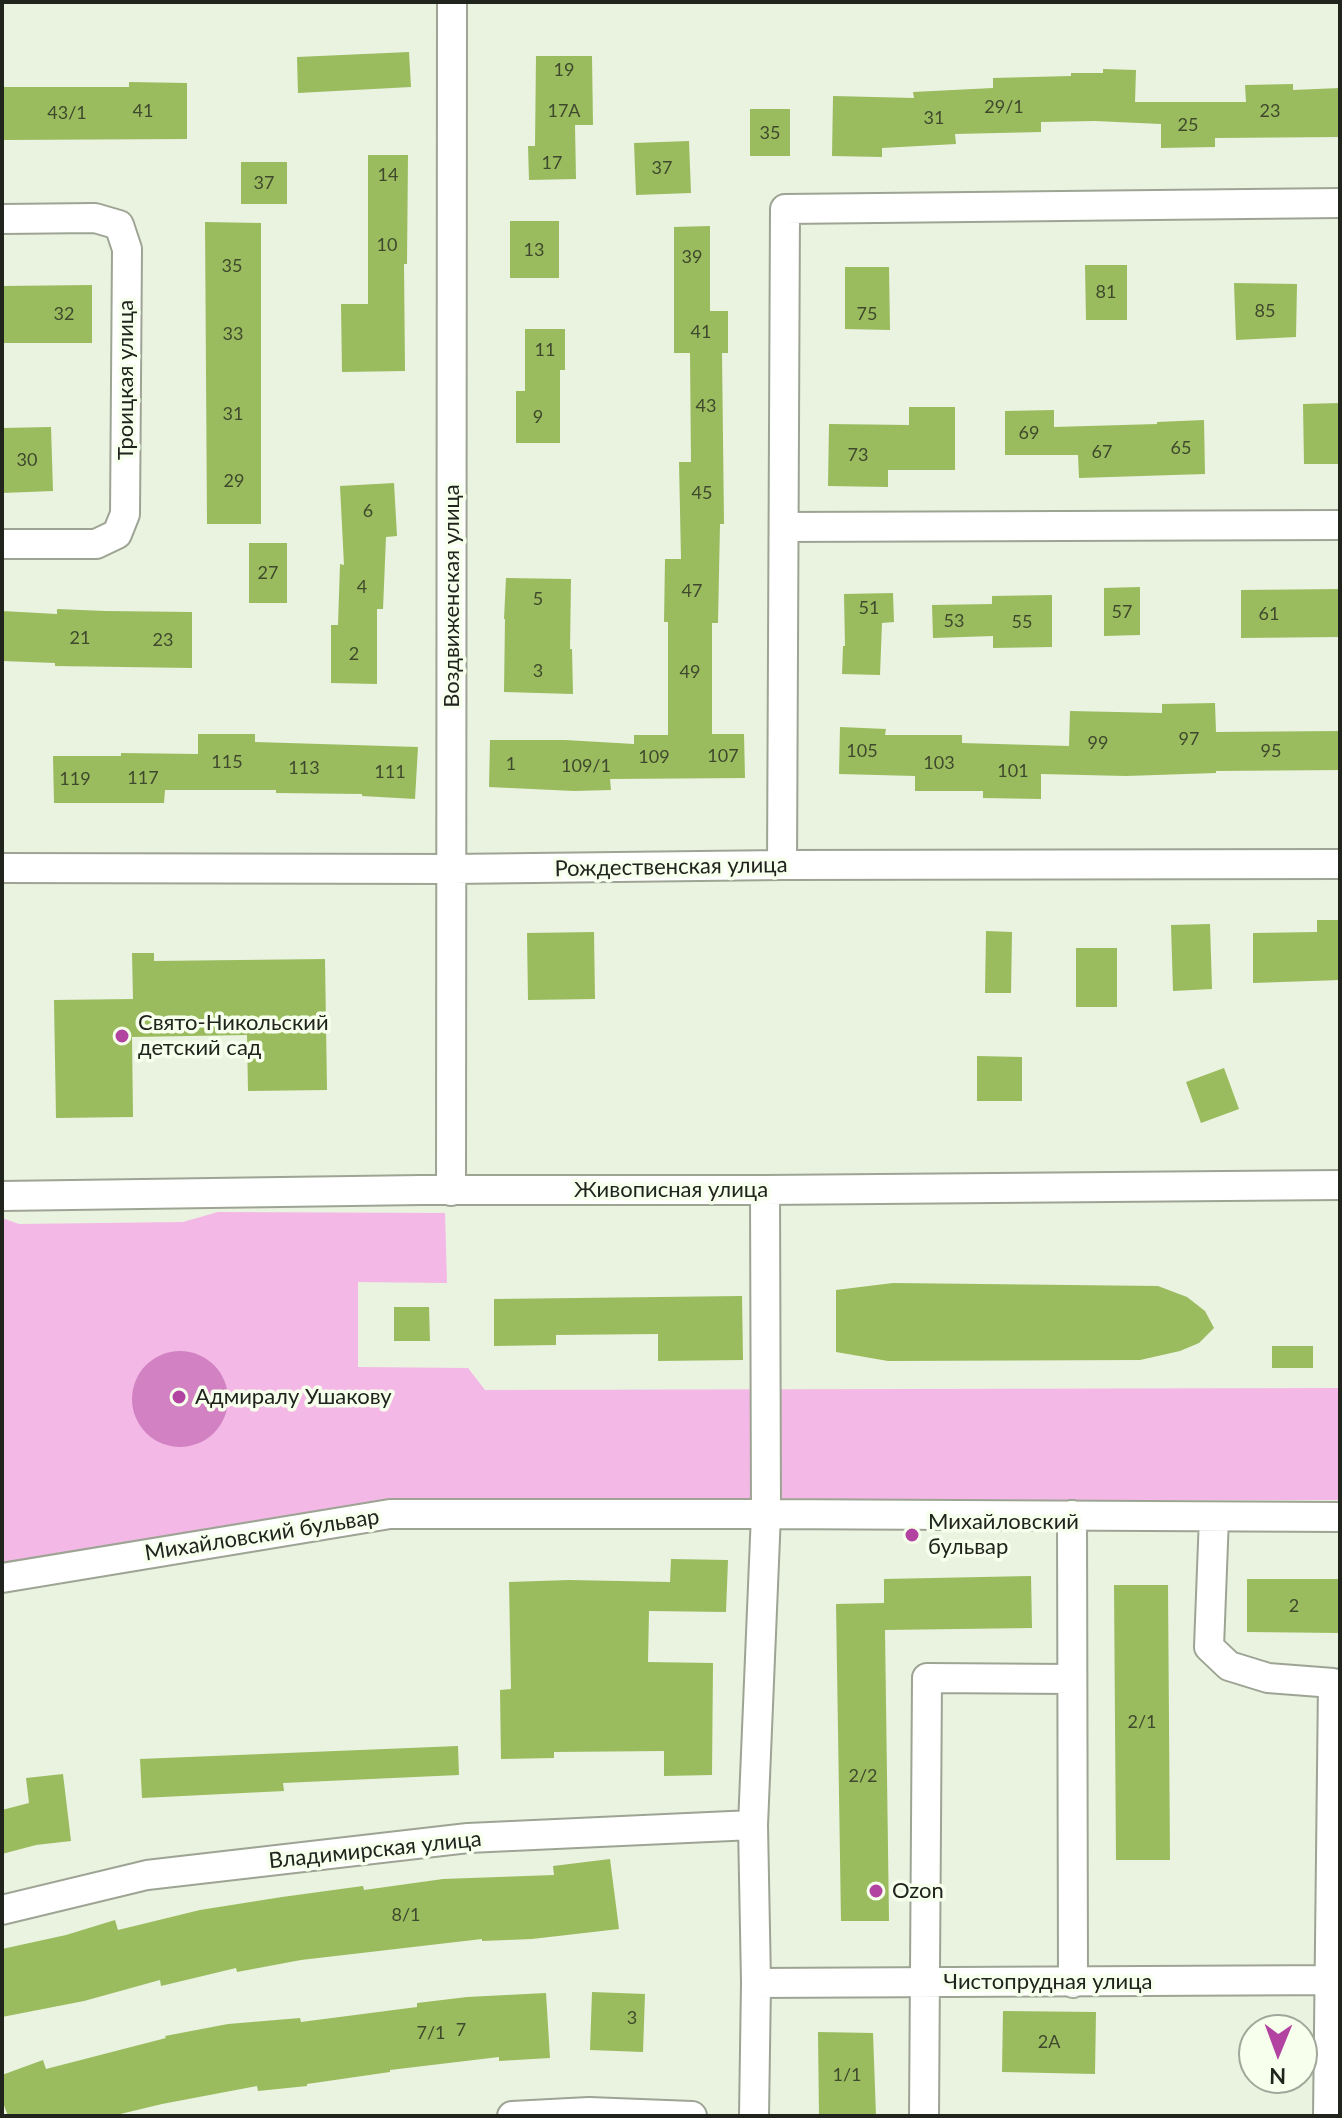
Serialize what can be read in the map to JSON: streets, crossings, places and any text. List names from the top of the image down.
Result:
{
  "streets": {
    "street": [
      "Троицкая улица",
      "Воздвиженская улица",
      "Рождественская улица",
      "Живописная улица",
      "Михайловский бульвар",
      "Владимирская улица",
      "Чистопрудная улица"
    ]
  },
  "crossings": [
    ["Воздвиженская улица", "Рождественская улица"],
    ["Воздвиженская улица", "Живописная улица"]
  ],
  "places": [
    "Свято-Никольский детский сад",
    "Адмиралу Ушакову",
    "Михайловский бульвар",
    "Ozon"
  ],
  "house_numbers": [
    "19",
    "29/1",
    "41",
    "17А",
    "23",
    "43/1",
    "31",
    "25",
    "35",
    "17",
    "37",
    "14",
    "37",
    "10",
    "13",
    "39",
    "35",
    "81",
    "85",
    "32",
    "75",
    "41",
    "33",
    "11",
    "43",
    "31",
    "9",
    "69",
    "65",
    "67",
    "73",
    "30",
    "29",
    "45",
    "6",
    "27",
    "4",
    "47",
    "5",
    "51",
    "57",
    "61",
    "53",
    "55",
    "21",
    "23",
    "2",
    "3",
    "49",
    "97",
    "99",
    "105",
    "95",
    "107",
    "109",
    "115",
    "103",
    "1",
    "109/1",
    "113",
    "101",
    "111",
    "117",
    "119",
    "2",
    "2/1",
    "2/2",
    "8/1",
    "3",
    "7",
    "7/1",
    "2А",
    "1/1"
  ],
  "north": "bottom"
}
